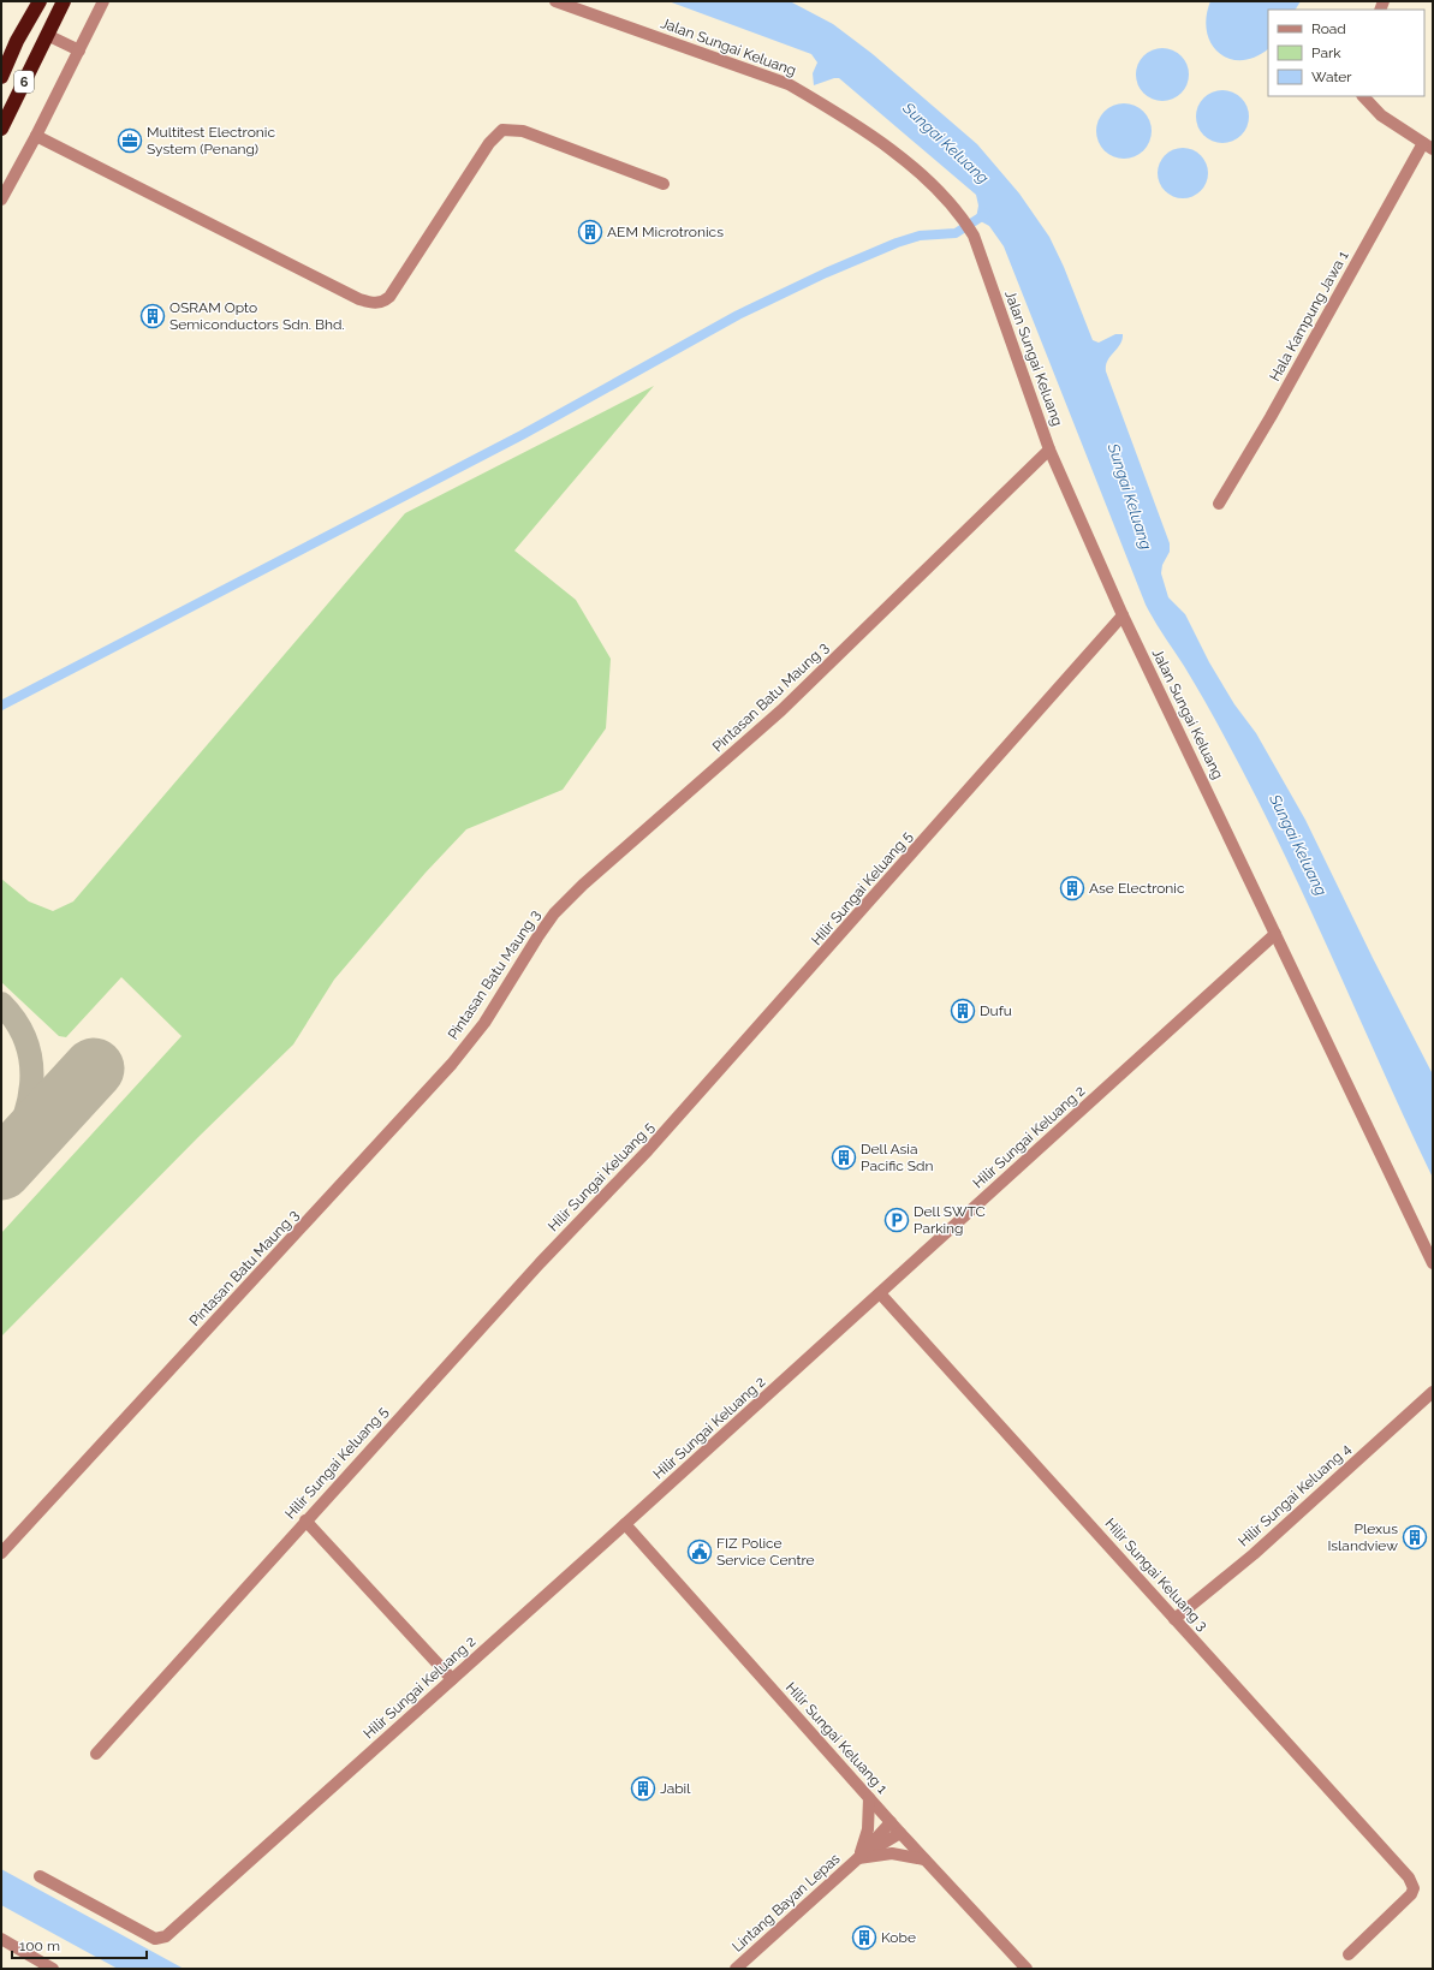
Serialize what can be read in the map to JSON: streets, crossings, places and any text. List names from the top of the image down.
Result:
{
  "streets": {
    "highway": ["6"],
    "street": [
      "Jalan Sungai Keluang",
      "Hala Kampung Jawa 1",
      "Pintasan Batu Maung 3",
      "Hilir Sungai Keluang 5",
      "Hilir Sungai Keluang 2",
      "Hilir Sungai Keluang 4",
      "Hilir Sungai Keluang 3",
      "Hilir Sungai Keluang 1",
      "Lintang Bayan Lepas"
    ]
  },
  "crossings": [
    ["Jalan Sungai Keluang", "Pintasan Batu Maung 3"],
    ["Jalan Sungai Keluang", "Hilir Sungai Keluang 5"],
    ["Jalan Sungai Keluang", "Hilir Sungai Keluang 2"],
    ["Hilir Sungai Keluang 2", "Hilir Sungai Keluang 3"],
    ["Hilir Sungai Keluang 2", "Hilir Sungai Keluang 1"],
    ["Hilir Sungai Keluang 4", "Hilir Sungai Keluang 3"],
    ["Hilir Sungai Keluang 1", "Lintang Bayan Lepas"]
  ],
  "water": ["Sungai Keluang"],
  "places": {
    "office": ["Multitest Electronic System (Penang)"],
    "building": [
      "AEM Microtronics",
      "OSRAM Opto Semiconductors Sdn. Bhd.",
      "Ase Electronic",
      "Dufu",
      "Dell Asia Pacific Sdn",
      "Plexus Islandview",
      "Jabil",
      "Kobe"
    ],
    "parking": ["Dell SWTC Parking"],
    "public building": ["FIZ Police Service Centre"]
  },
  "legend": ["Road", "Park", "Water"],
  "scale_bar": "100 m"
}
